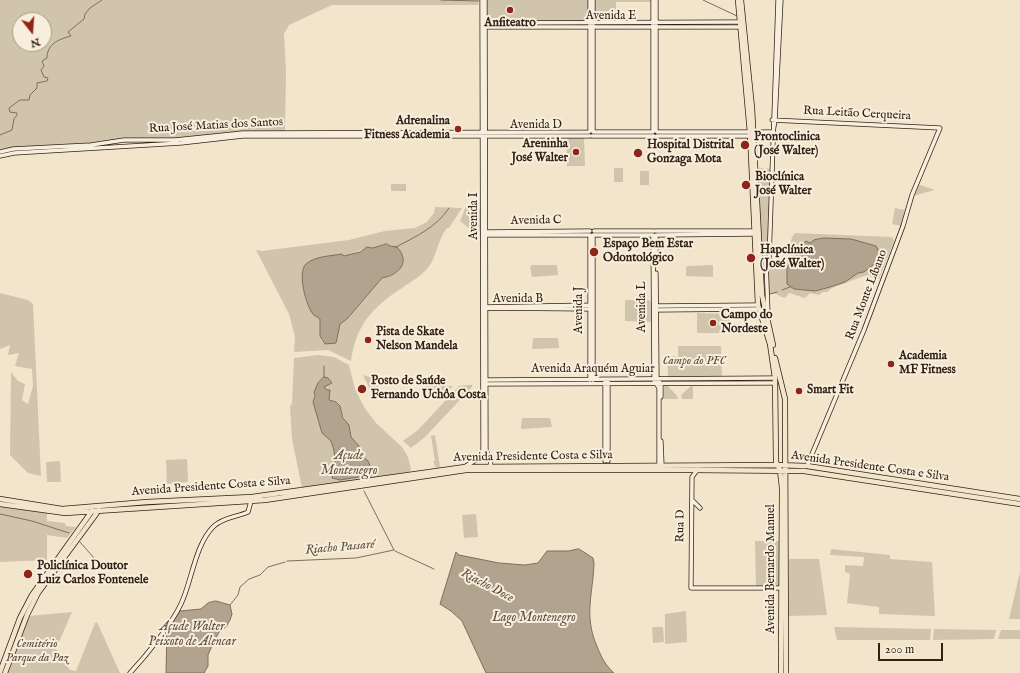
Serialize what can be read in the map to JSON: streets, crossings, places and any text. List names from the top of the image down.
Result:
{
  "streets": {
    "main road": ["Avenida Presidente Costa e Silva", "Avenida Bernardo Manuel"],
    "street": [
      "Avenida E",
      "Rua Leitão Cerqueira",
      "Rua José Matias dos Santos",
      "Avenida D",
      "Avenida I",
      "Avenida C",
      "Rua Monte Líbano",
      "Avenida B",
      "Avenida L",
      "Avenida J",
      "Avenida Araquém Aguiar",
      "Rua D"
    ]
  },
  "crossings": [
    ["Avenida E", "Avenida I"],
    ["Rua Leitão Cerqueira", "Rua Monte Líbano"],
    ["Rua José Matias dos Santos", "Avenida D"],
    ["Rua José Matias dos Santos", "Avenida I"],
    ["Avenida D", "Avenida I"],
    ["Avenida I", "Avenida C"],
    ["Avenida I", "Avenida B"],
    ["Avenida I", "Avenida Araquém Aguiar"],
    ["Avenida I", "Avenida Presidente Costa e Silva"],
    ["Avenida C", "Avenida L"],
    ["Avenida C", "Avenida J"],
    ["Rua Monte Líbano", "Avenida Presidente Costa e Silva"],
    ["Avenida B", "Avenida J"],
    ["Avenida L", "Avenida Araquém Aguiar"],
    ["Avenida J", "Avenida Araquém Aguiar"],
    ["Avenida Presidente Costa e Silva", "Rua D"],
    ["Avenida Presidente Costa e Silva", "Avenida Bernardo Manuel"],
    ["Rua D", "Avenida Bernardo Manuel"]
  ],
  "water": [
    "Açude Montenegro",
    "Riacho Passaré",
    "Riacho Doce",
    "Lago Montenegro",
    "Açude Walter Peixoto de Alencar"
  ],
  "parks": ["Campo do PFC", "Cemitério Parque da Paz"],
  "places": [
    "Anfiteatro",
    "Adrenalina Fitness Academia",
    "Prontoclinica (José Walter)",
    "Areninha José Walter",
    "Hospital Distrital Gonzaga Mota",
    "Bioclínica José Walter",
    "Espaço Bem Estar Odontológico",
    "Hapclínica (José Walter)",
    "Campo do Nordeste",
    "Pista de Skate Nelson Mandela",
    "Academia MF Fitness",
    "Posto de Saúde Fernando Uchôa Costa",
    "Smart Fit",
    "Policlínica Doutor Luiz Carlos Fontenele"
  ],
  "scale_bar": "200 m",
  "north": "bottom"
}
